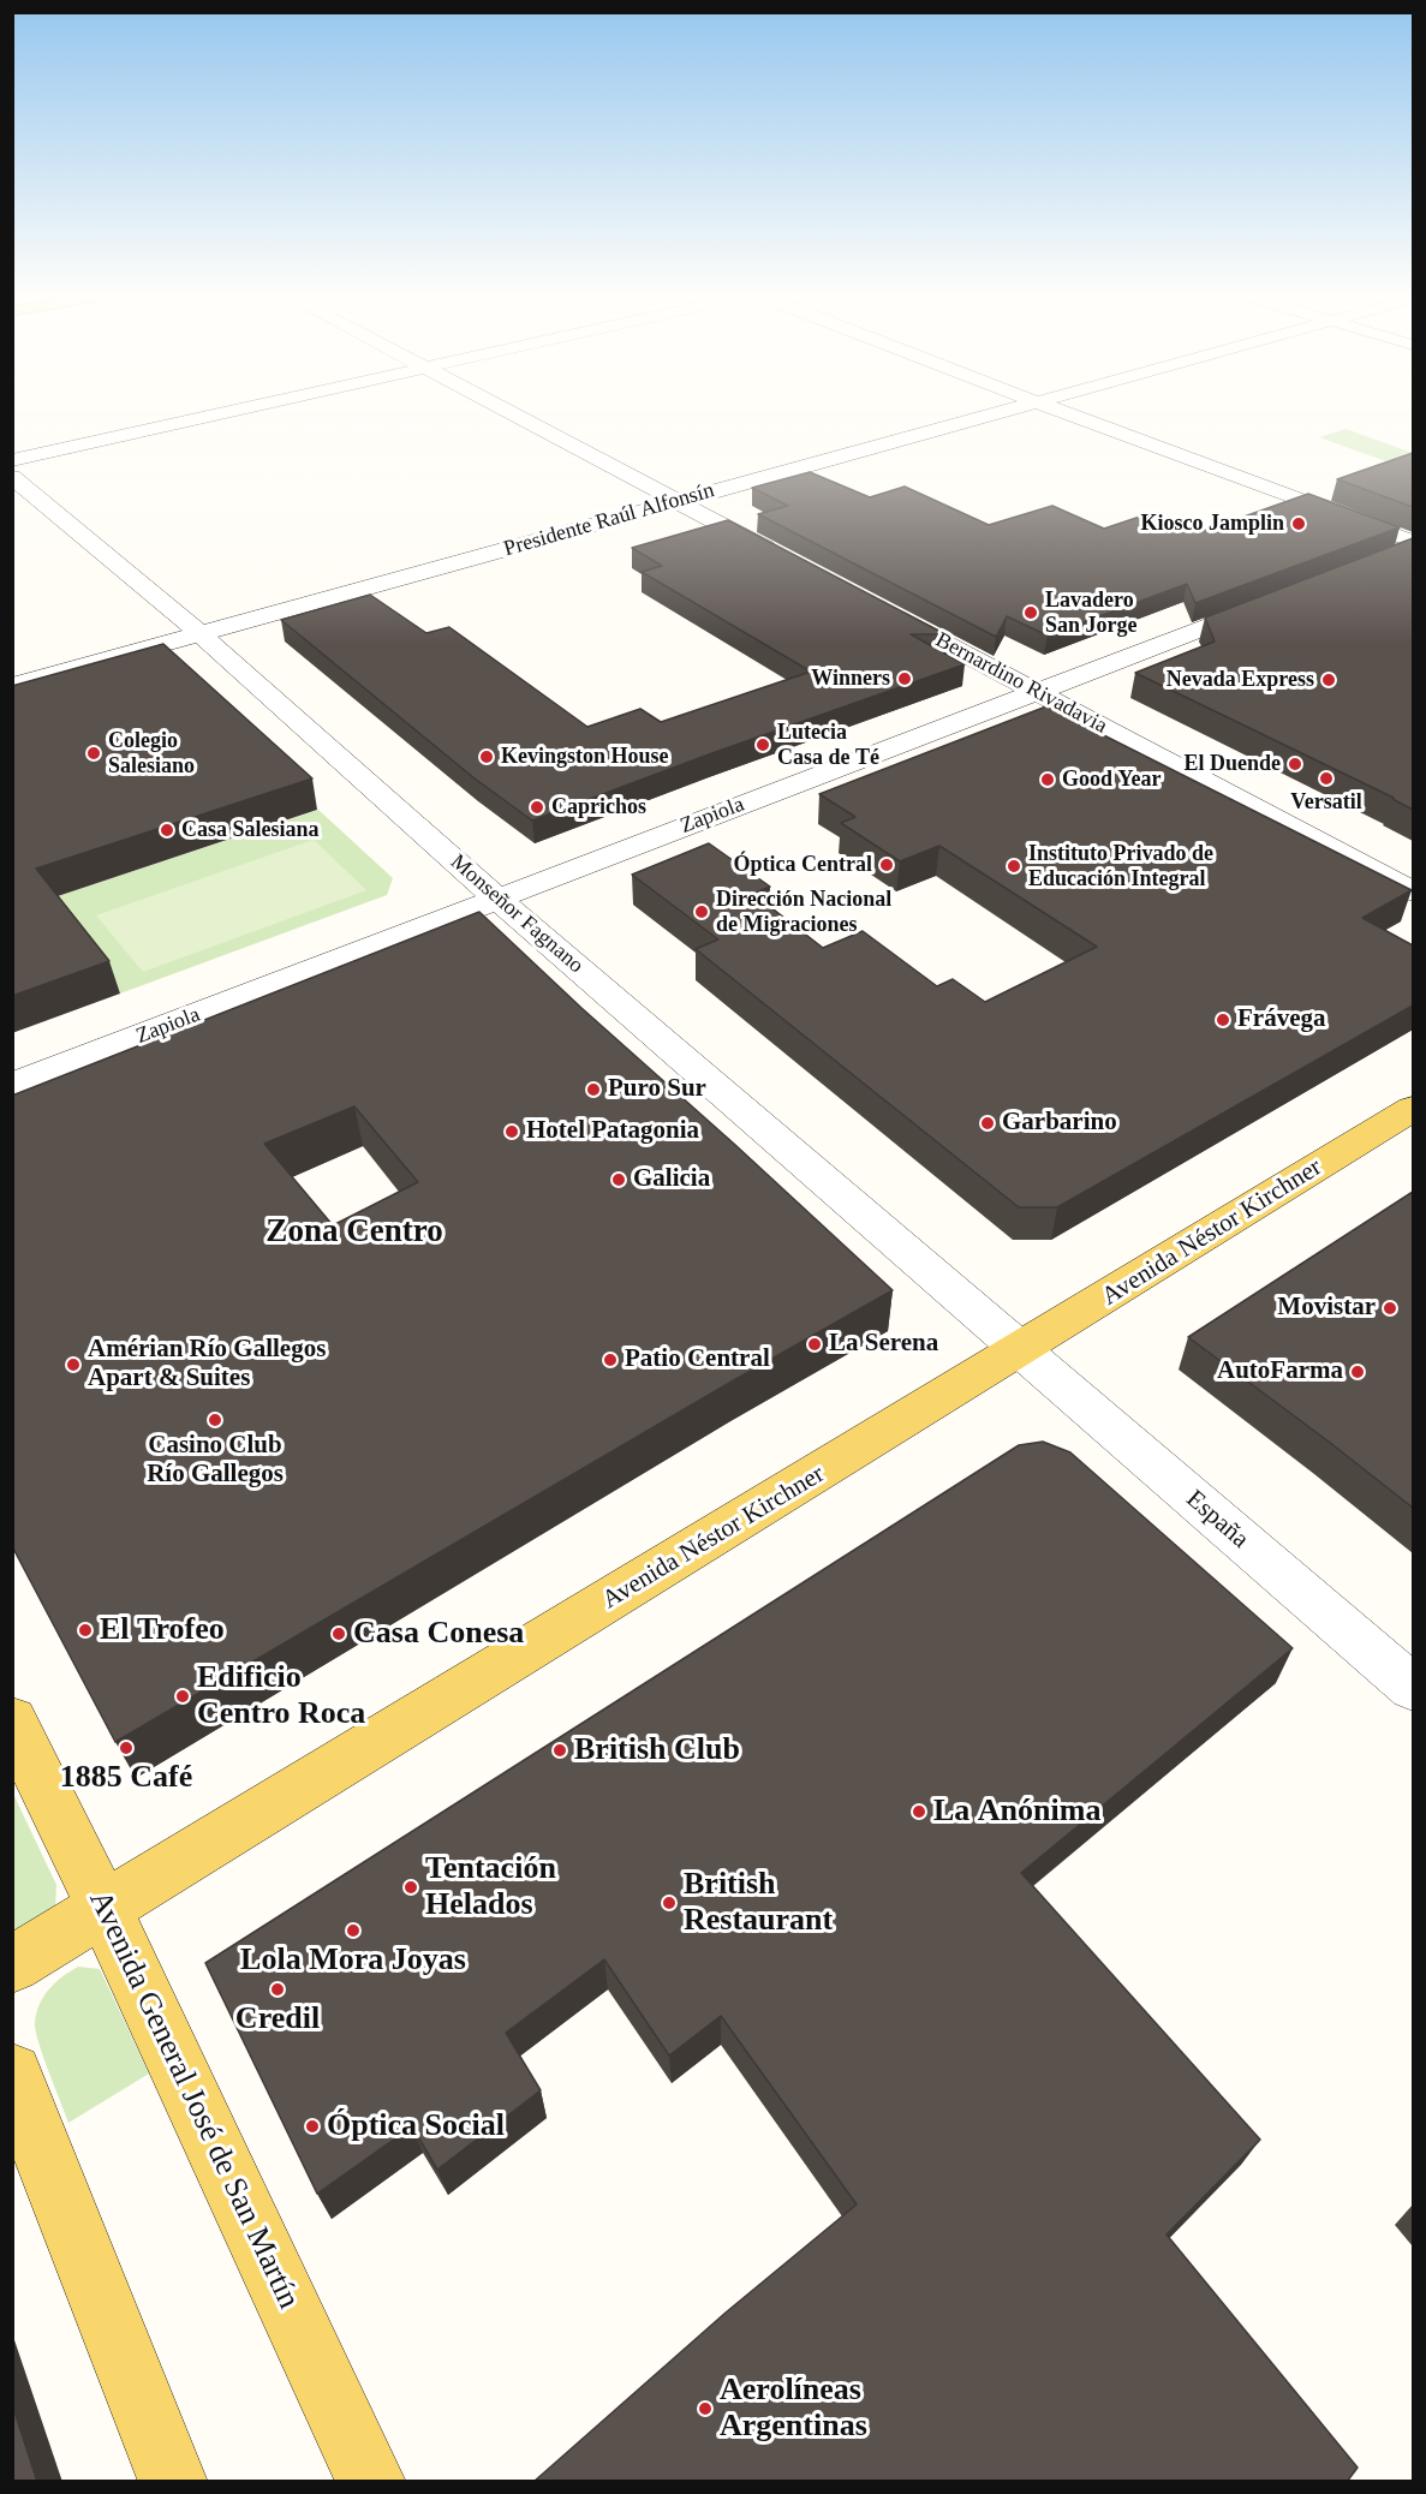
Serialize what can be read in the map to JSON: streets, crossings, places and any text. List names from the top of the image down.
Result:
{
  "streets": {
    "main road": ["Avenida Néstor Kirchner", "Avenida General José de San Martín"],
    "street": [
      "Presidente Raúl Alfonsín",
      "Bernardino Rivadavia",
      "Zapiola",
      "Monseñor Fagnano",
      "España"
    ]
  },
  "crossings": [
    ["Presidente Raúl Alfonsín", "Monseñor Fagnano"],
    ["Bernardino Rivadavia", "Zapiola"],
    ["Zapiola", "Monseñor Fagnano"],
    ["Monseñor Fagnano", "Avenida Néstor Kirchner"],
    ["Monseñor Fagnano", "España"],
    ["Avenida Néstor Kirchner", "España"],
    ["Avenida Néstor Kirchner", "Avenida General José de San Martín"]
  ],
  "districts": ["Zona Centro"],
  "places": [
    "Kiosco Jamplin",
    "Lavadero San Jorge",
    "Winners",
    "Nevada Express",
    "Lutecia Casa de Té",
    "Colegio Salesiano",
    "Kevingston House",
    "El Duende",
    "Versatil",
    "Good Year",
    "Caprichos",
    "Casa Salesiana",
    "Óptica Central",
    "Instituto Privado de Educación Integral",
    "Dirección Nacional de Migraciones",
    "Frávega",
    "Puro Sur",
    "Garbarino",
    "Hotel Patagonia",
    "Galicia",
    "Movistar",
    "La Serena",
    "Patio Central",
    "Amérian Río Gallegos Apart & Suites",
    "AutoFarma",
    "Casino Club Río Gallegos",
    "El Trofeo",
    "Casa Conesa",
    "Edificio Centro Roca",
    "1885 Café",
    "British Club",
    "La Anónima",
    "Tentación Helados",
    "British Restaurant",
    "Lola Mora Joyas",
    "Credil",
    "Óptica Social",
    "Aerolíneas Argentinas"
  ]
}
